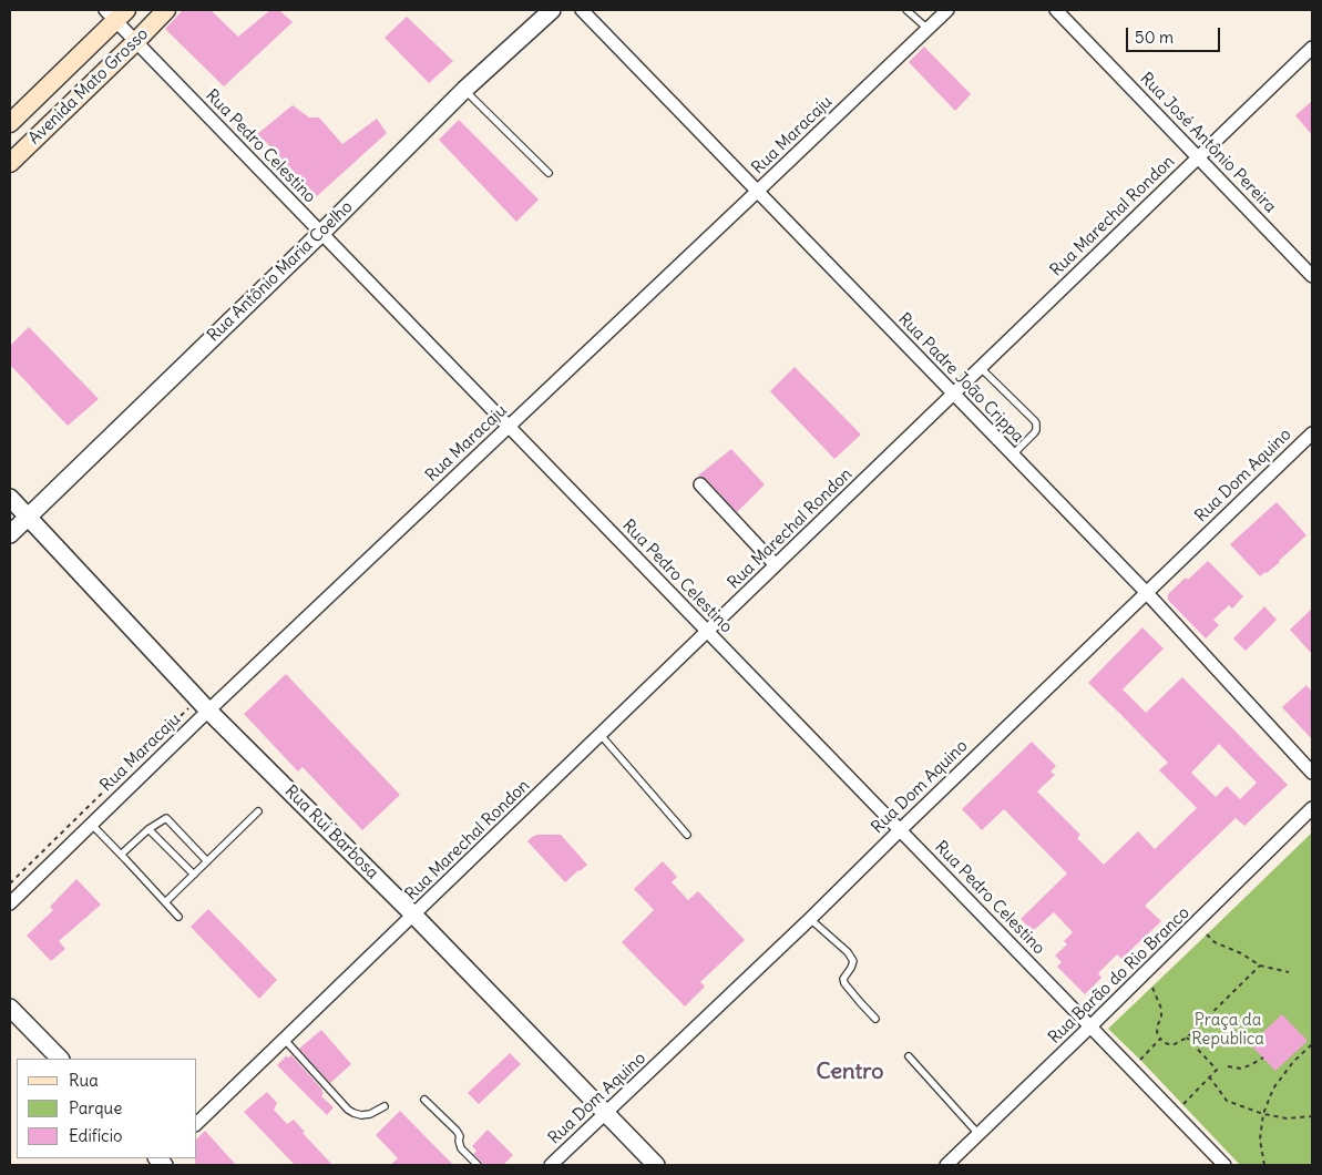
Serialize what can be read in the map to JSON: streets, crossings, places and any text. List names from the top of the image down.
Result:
{
  "streets": {
    "main road": ["Avenida Mato Grosso"],
    "street": [
      "Rua Maracaju",
      "Rua José Antônio Pereira",
      "Rua Pedro Celestino",
      "Rua Marechal Rondon",
      "Rua Antônio Maria Coelho",
      "Rua Padre João Crippa",
      "Rua Dom Aquino",
      "Rua Rui Barbosa",
      "Rua Barão do Rio Branco"
    ]
  },
  "crossings": [
    ["Avenida Mato Grosso", "Rua Pedro Celestino"],
    ["Rua Maracaju", "Rua Pedro Celestino"],
    ["Rua Maracaju", "Rua Padre João Crippa"],
    ["Rua Maracaju", "Rua Rui Barbosa"],
    ["Rua José Antônio Pereira", "Rua Marechal Rondon"],
    ["Rua Pedro Celestino", "Rua Marechal Rondon"],
    ["Rua Pedro Celestino", "Rua Antônio Maria Coelho"],
    ["Rua Pedro Celestino", "Rua Dom Aquino"],
    ["Rua Pedro Celestino", "Rua Barão do Rio Branco"],
    ["Rua Marechal Rondon", "Rua Padre João Crippa"],
    ["Rua Marechal Rondon", "Rua Rui Barbosa"],
    ["Rua Antônio Maria Coelho", "Rua Rui Barbosa"],
    ["Rua Padre João Crippa", "Rua Dom Aquino"],
    ["Rua Dom Aquino", "Rua Rui Barbosa"]
  ],
  "districts": ["Centro"],
  "parks": ["Praça da Republica"],
  "legend": ["Rua", "Parque", "Edifício"],
  "scale_bar": "50 m"
}
